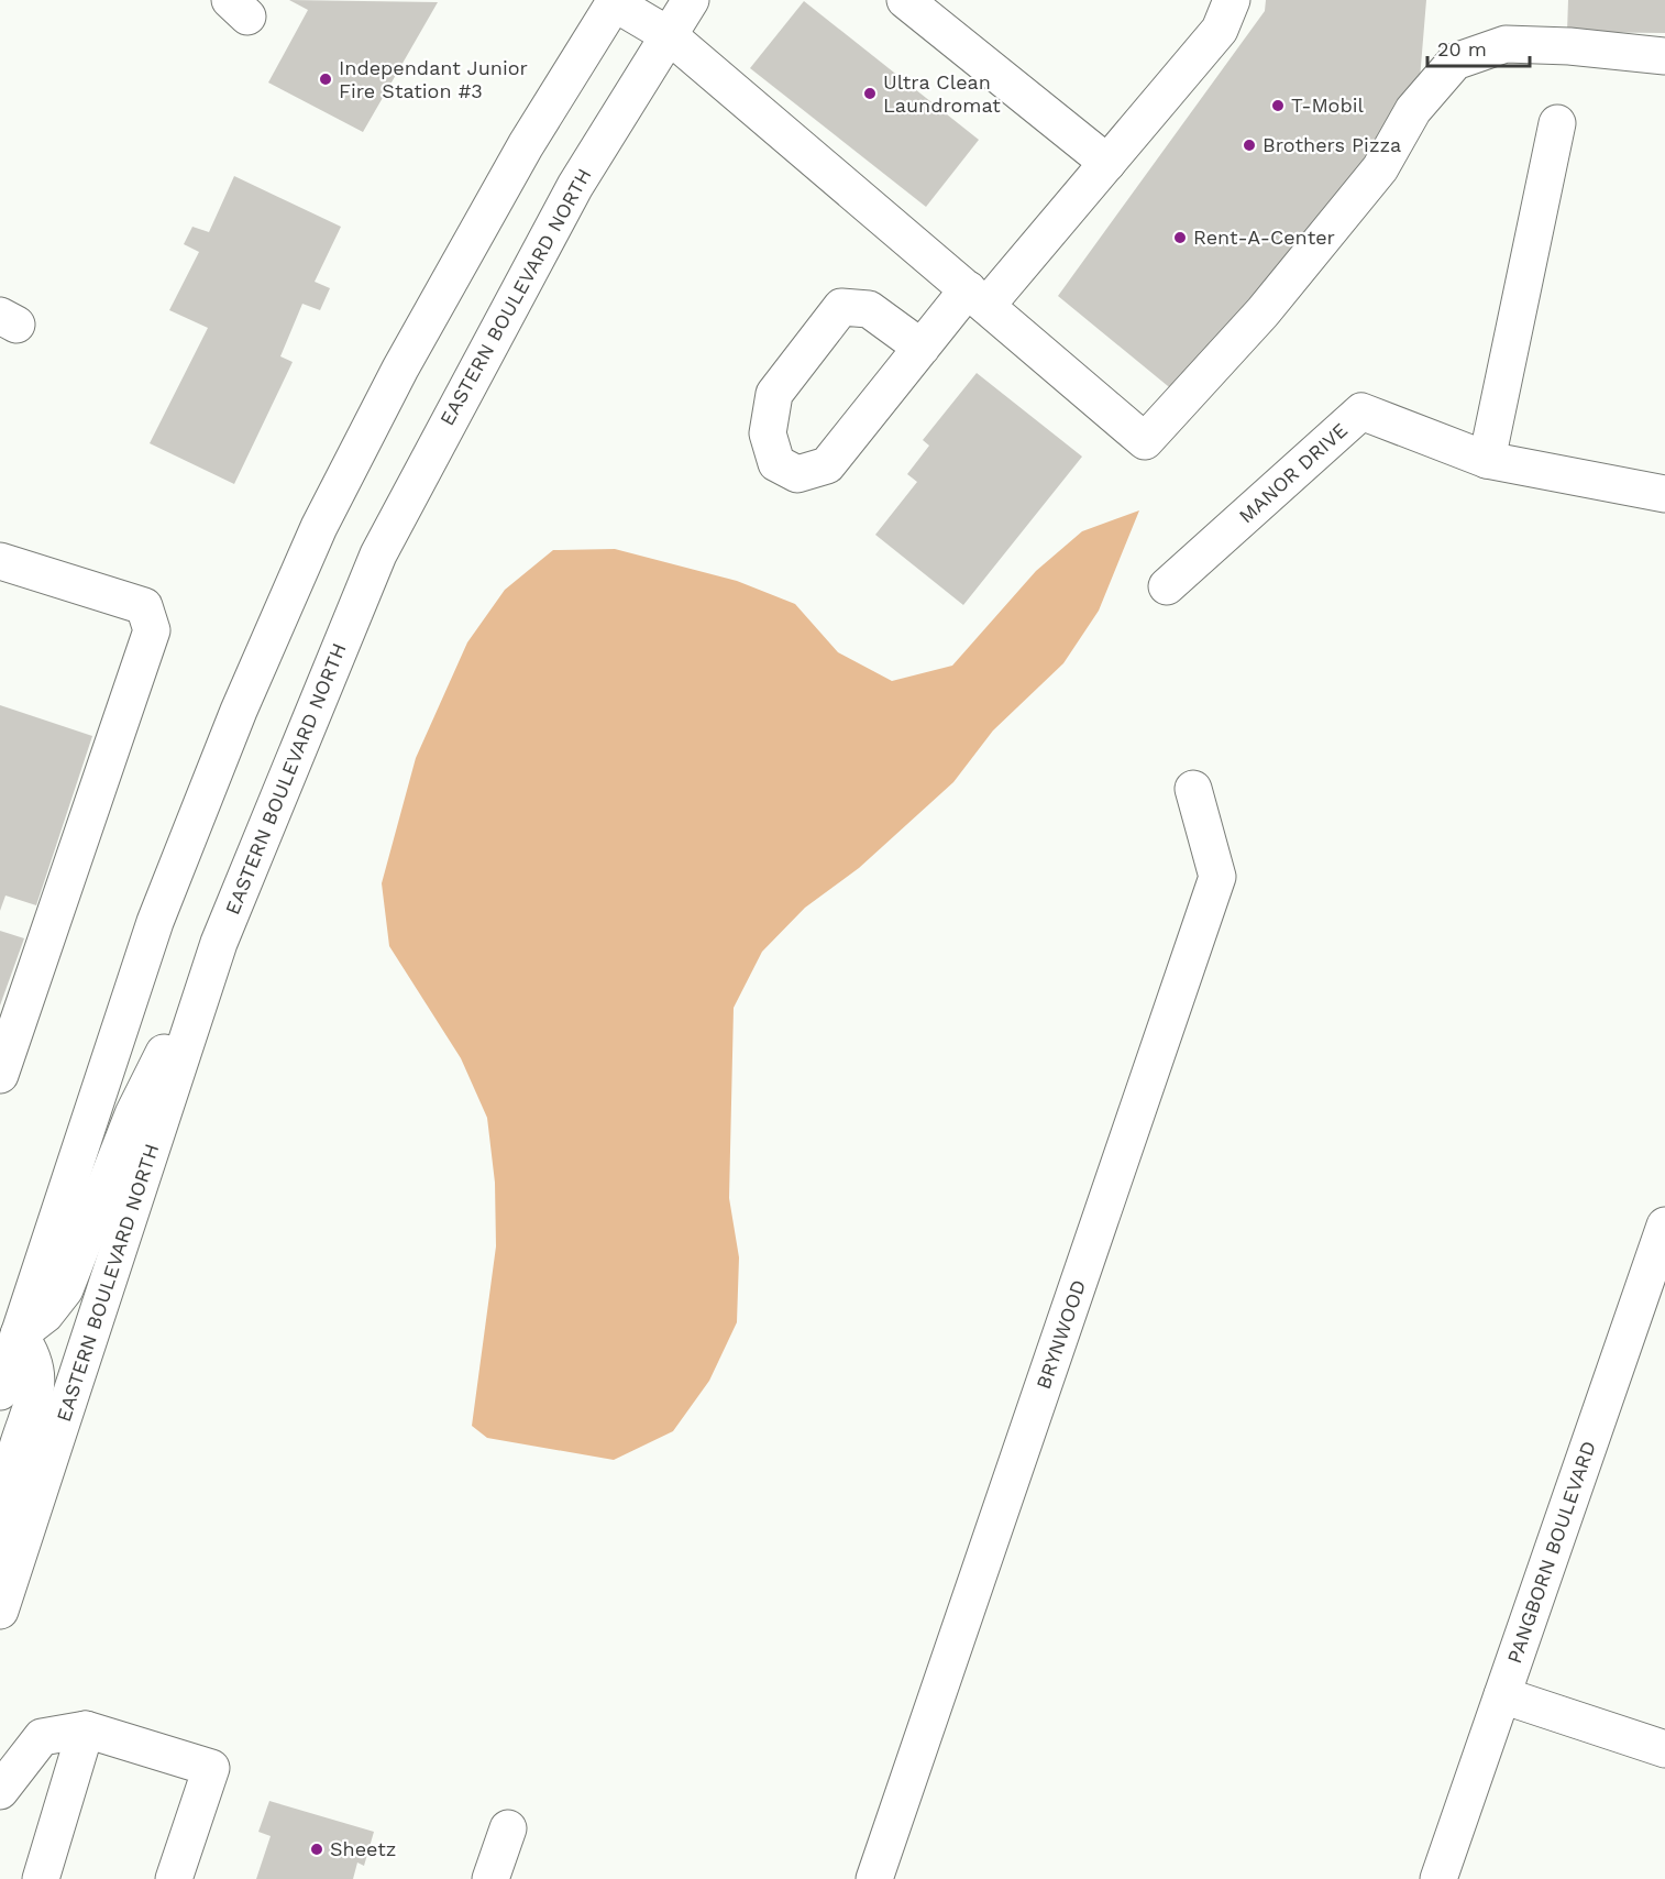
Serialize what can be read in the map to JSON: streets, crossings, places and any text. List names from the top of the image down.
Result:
{
  "streets": {
    "main road": [
      "EASTERN BOULEVARD NORTH",
      "MANOR DRIVE",
      "BRYNWOOD",
      "PANGBORN BOULEVARD"
    ]
  },
  "places": [
    "Independant Junior Fire Station #3",
    "Ultra Clean Laundromat",
    "T-Mobil",
    "Brothers Pizza",
    "Rent-A-Center",
    "Sheetz"
  ],
  "scale_bar": "20 m"
}
